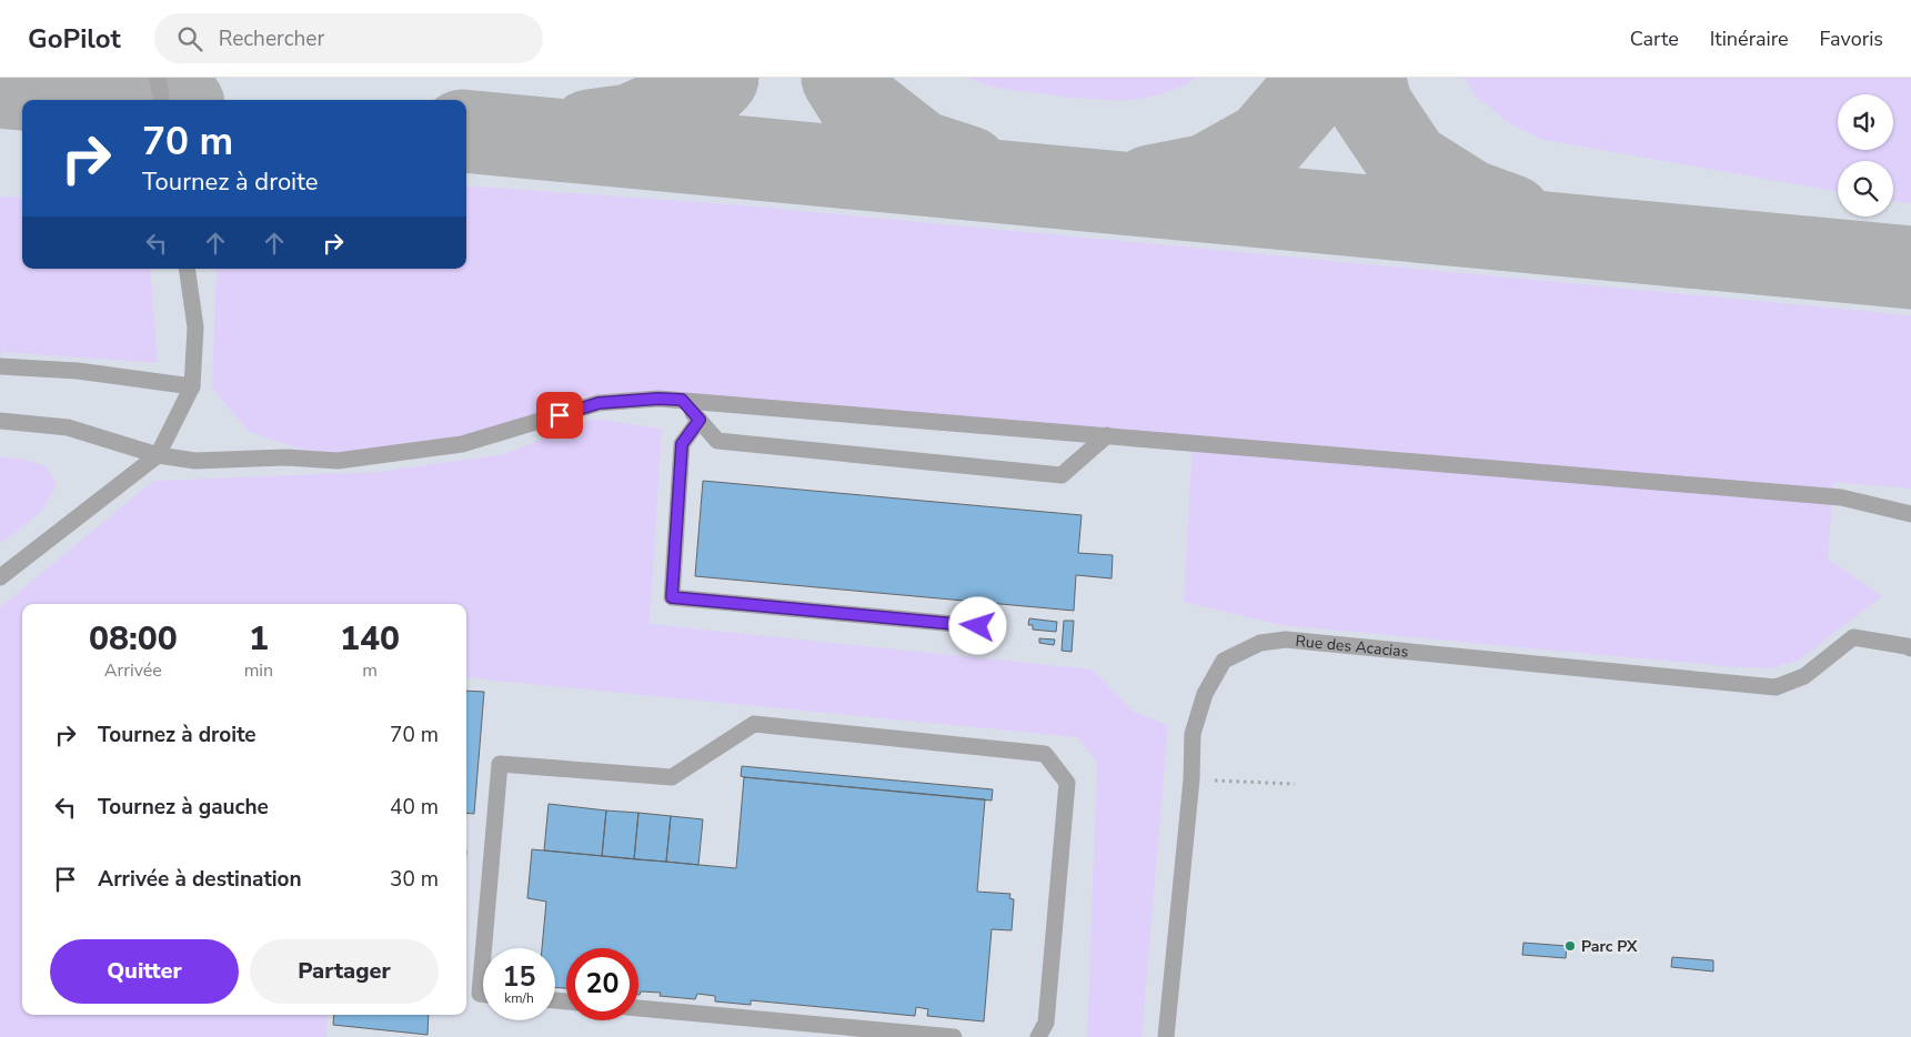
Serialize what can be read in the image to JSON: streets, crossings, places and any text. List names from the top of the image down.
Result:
{
  "streets": {
    "lane": ["Rue des Acacias"]
  },
  "places": ["Parc PX"],
  "page": {
    "header": "GoPilot",
    "search": "Rechercher",
    "nav": ["Carte", "Itinéraire", "Favoris"],
    "turn": ["70 m", "Tournez à droite"],
    "eta": [
      "08:00",
      "Arrivée",
      "1",
      "min",
      "140",
      "m"
    ],
    "list": [
      {
        "name": "Tournez à droite",
        "value": "70 m"
      },
      {
        "name": "Tournez à gauche",
        "value": "40 m"
      },
      {
        "name": "Arrivée à destination",
        "value": "30 m"
      }
    ],
    "buttons": ["Quitter", "Partager"],
    "speed": "15 km/h",
    "limit": "20"
  }
}
